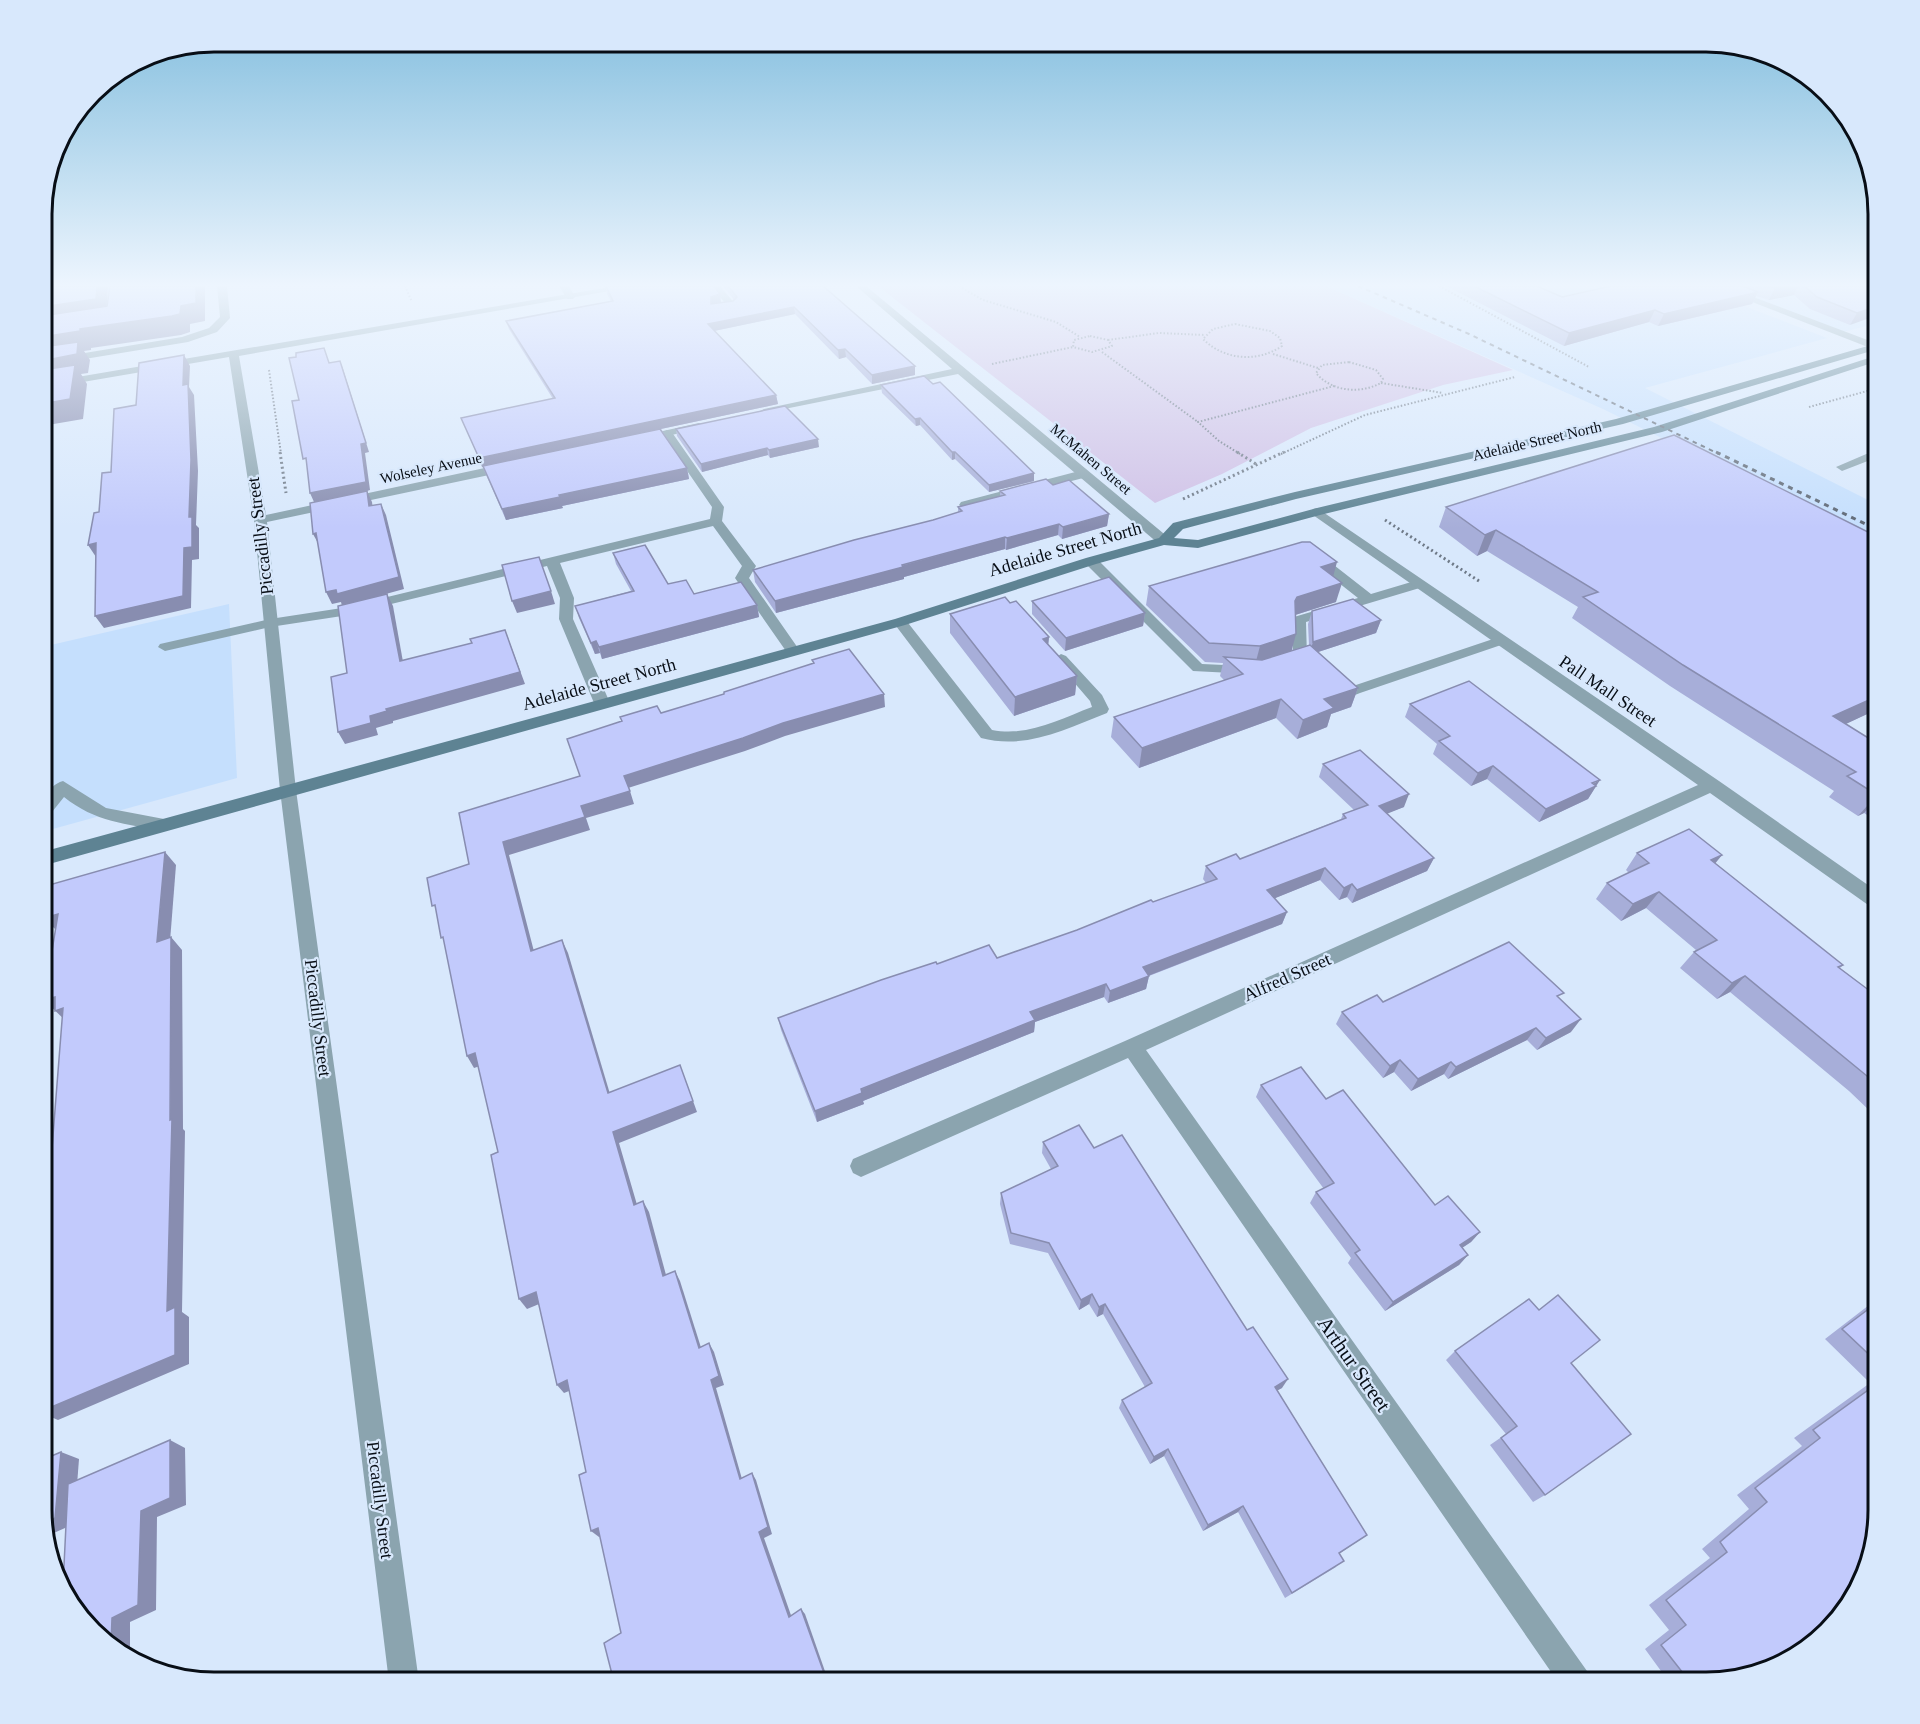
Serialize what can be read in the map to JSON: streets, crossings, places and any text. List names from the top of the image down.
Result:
{
  "streets": {
    "main road": ["Adelaide Street North"],
    "street": [
      "McMahen Street",
      "Wolseley Avenue",
      "Piccadilly Street",
      "Pall Mall Street",
      "Alfred Street",
      "Arthur Street"
    ]
  },
  "crossings": [
    ["Adelaide Street North", "McMahen Street"],
    ["Adelaide Street North", "Piccadilly Street"],
    ["Adelaide Street North", "Pall Mall Street"],
    ["Wolseley Avenue", "Piccadilly Street"],
    ["Pall Mall Street", "Alfred Street"],
    ["Alfred Street", "Arthur Street"]
  ]
}
